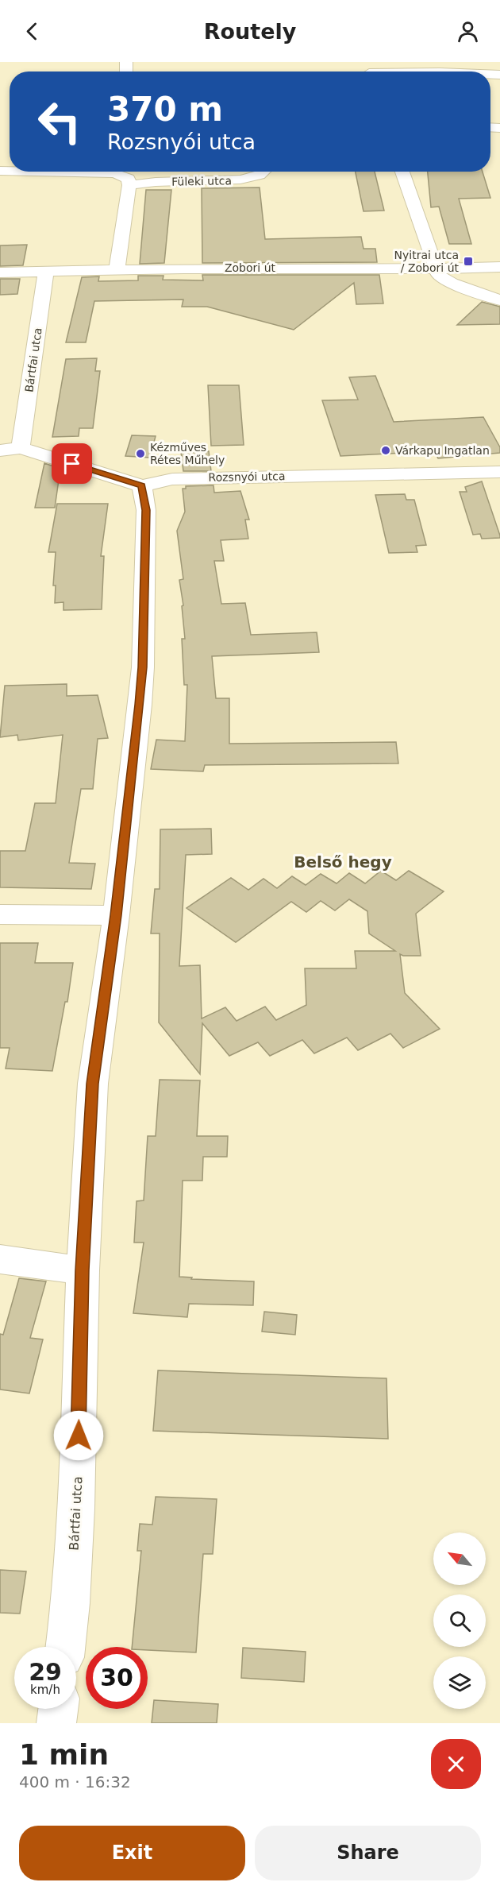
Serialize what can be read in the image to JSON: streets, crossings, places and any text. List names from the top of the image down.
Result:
{
  "streets": {
    "street": [
      "Füleki utca",
      "Zobori út",
      "Bártfai utca",
      "Rozsnyói utca"
    ]
  },
  "crossings": [
    ["Zobori út", "Bártfai utca"],
    ["Bártfai utca", "Rozsnyói utca"]
  ],
  "districts": ["Belső hegy"],
  "places": {
    "transit": ["Nyitrai utca / Zobori út"],
    "other": ["Várkapu Ingatlan", "Kézműves Rétes Műhely"]
  },
  "north": "top left",
  "page": {
    "header": "Routely",
    "turn": ["370 m", "Rozsnyói utca"],
    "speed": "29 km/h",
    "limit": "30",
    "heading": ["1 min", "400 m · 16:32"],
    "buttons": ["Exit", "Share"]
  }
}
